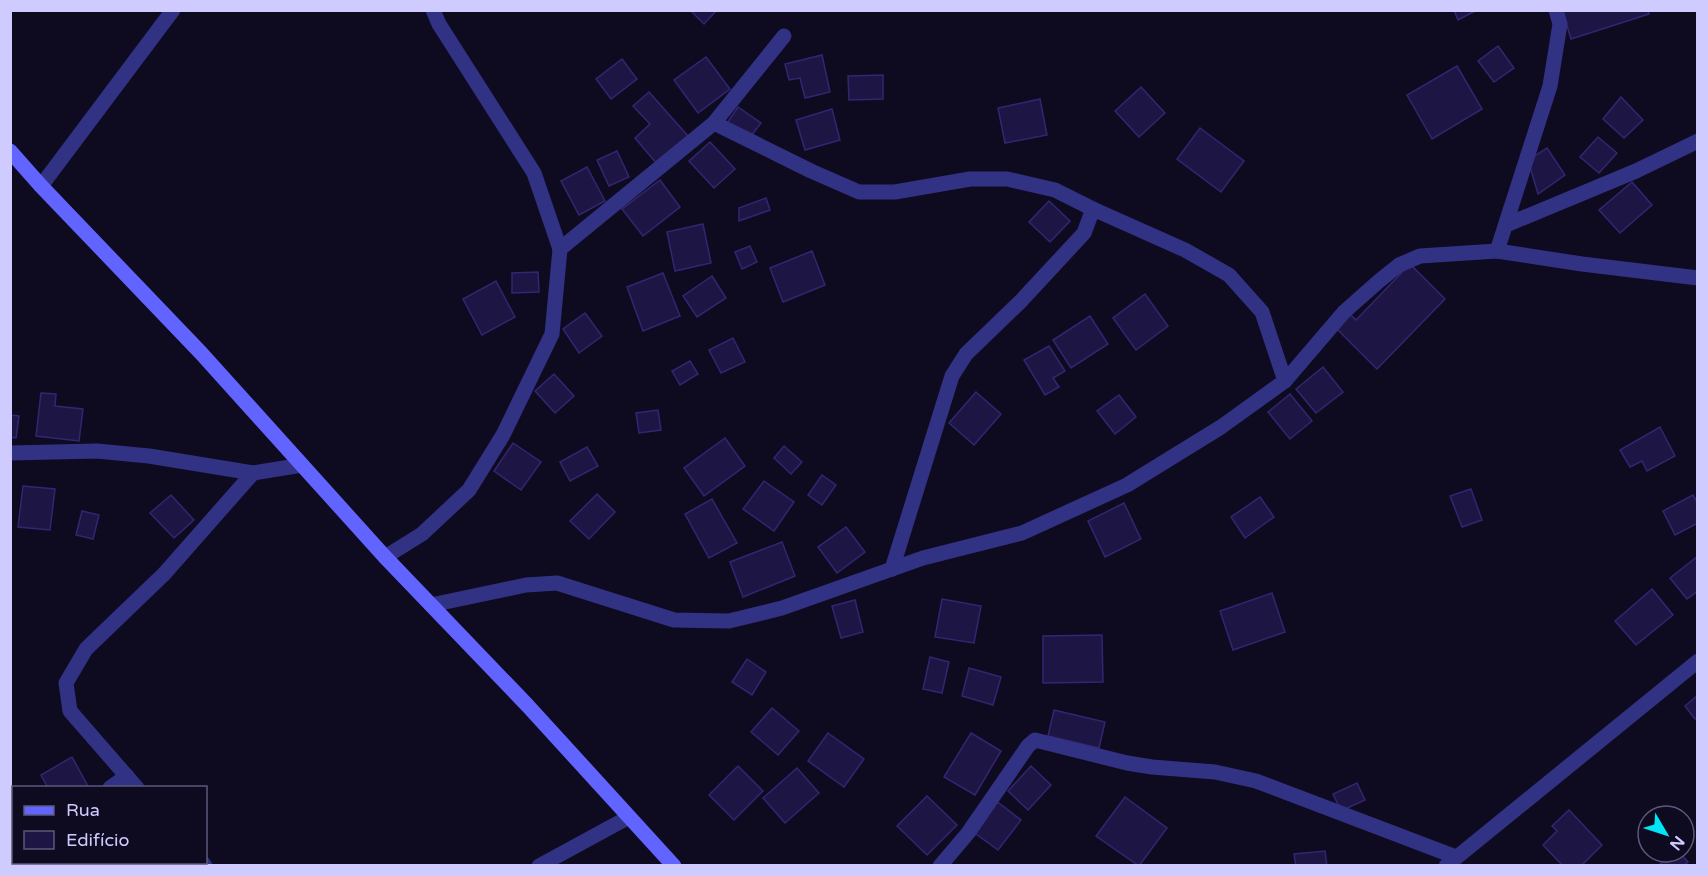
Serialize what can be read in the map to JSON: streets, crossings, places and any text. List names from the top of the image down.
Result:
{
  "legend": ["Rua", "Edifício"],
  "north": "bottom right"
}
